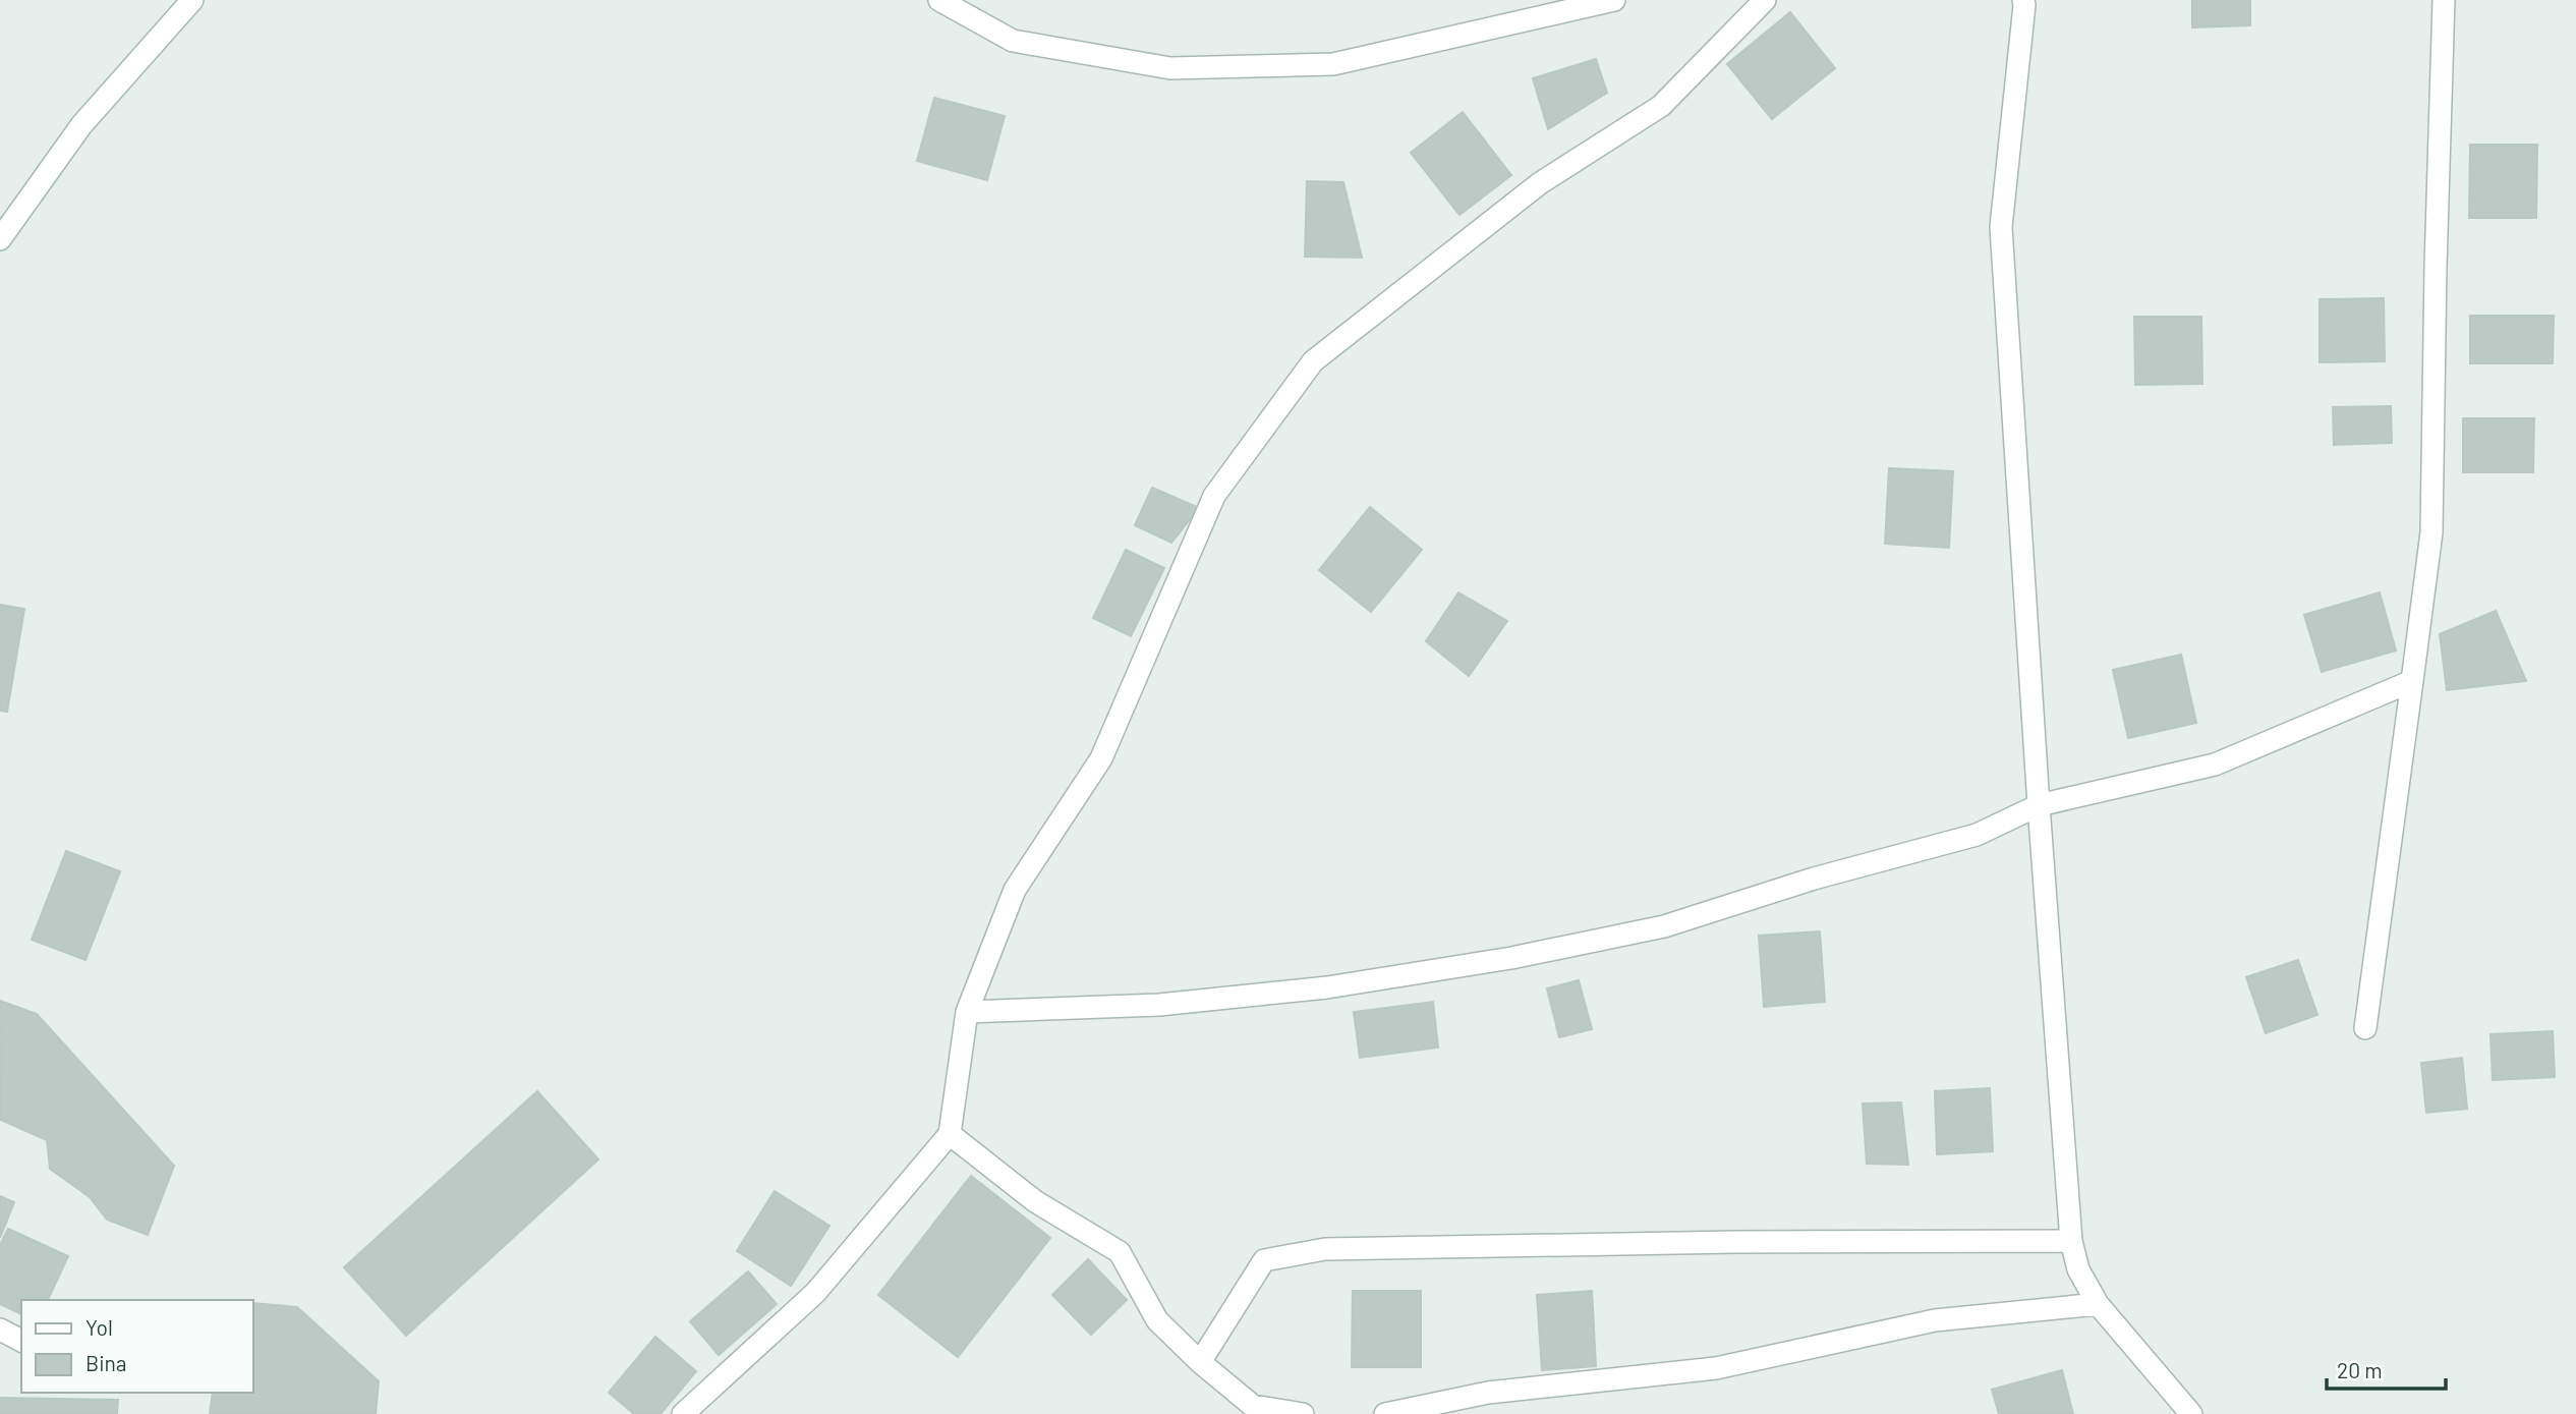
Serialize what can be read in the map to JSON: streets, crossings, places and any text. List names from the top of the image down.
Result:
{
  "legend": ["Yol", "Bina"],
  "scale_bar": "20 m"
}
